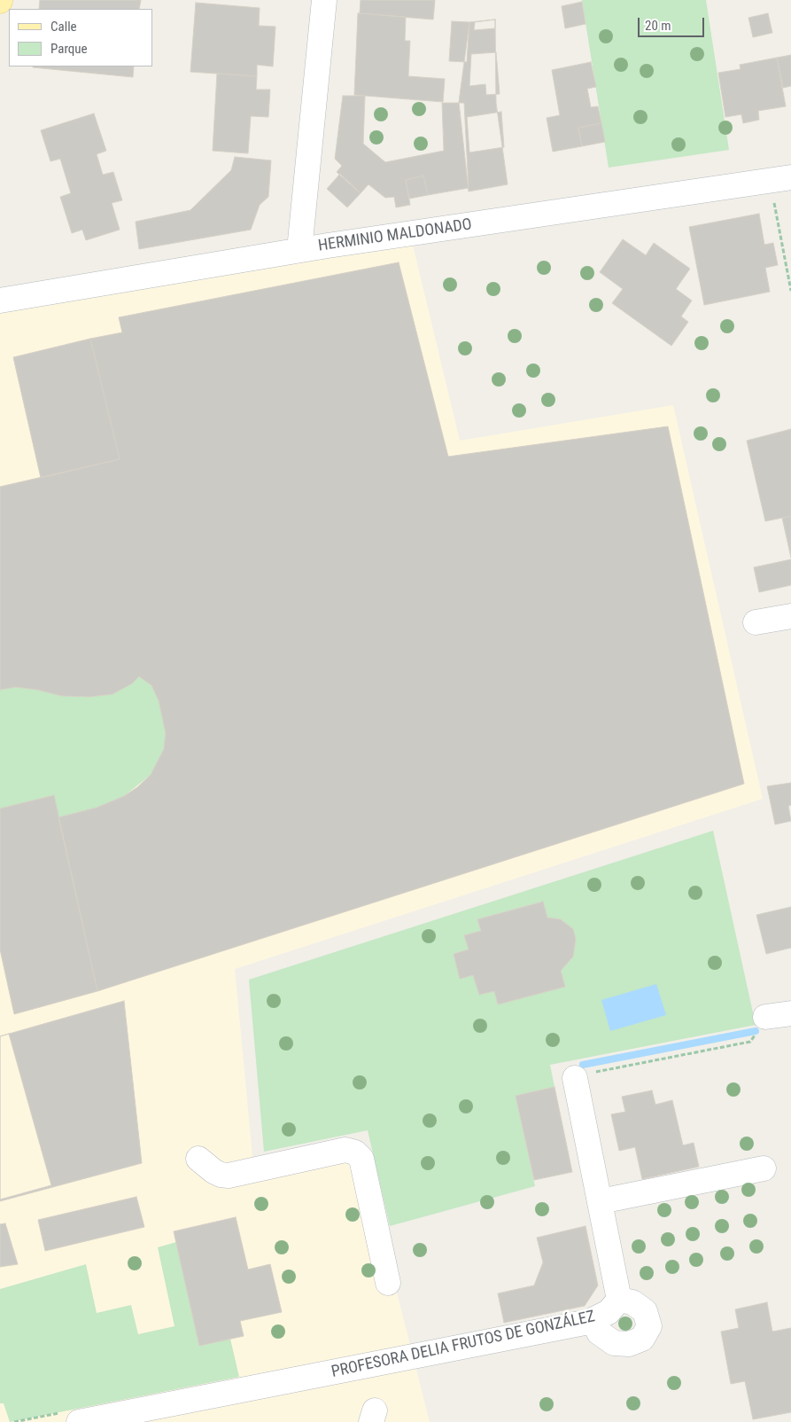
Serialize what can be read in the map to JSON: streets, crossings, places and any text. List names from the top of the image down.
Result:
{
  "streets": {
    "street": ["HERMINIO MALDONADO", "PROFESORA DELIA FRUTOS DE GONZÁLEZ"]
  },
  "legend": ["Calle", "Parque"],
  "scale_bar": "20 m"
}
